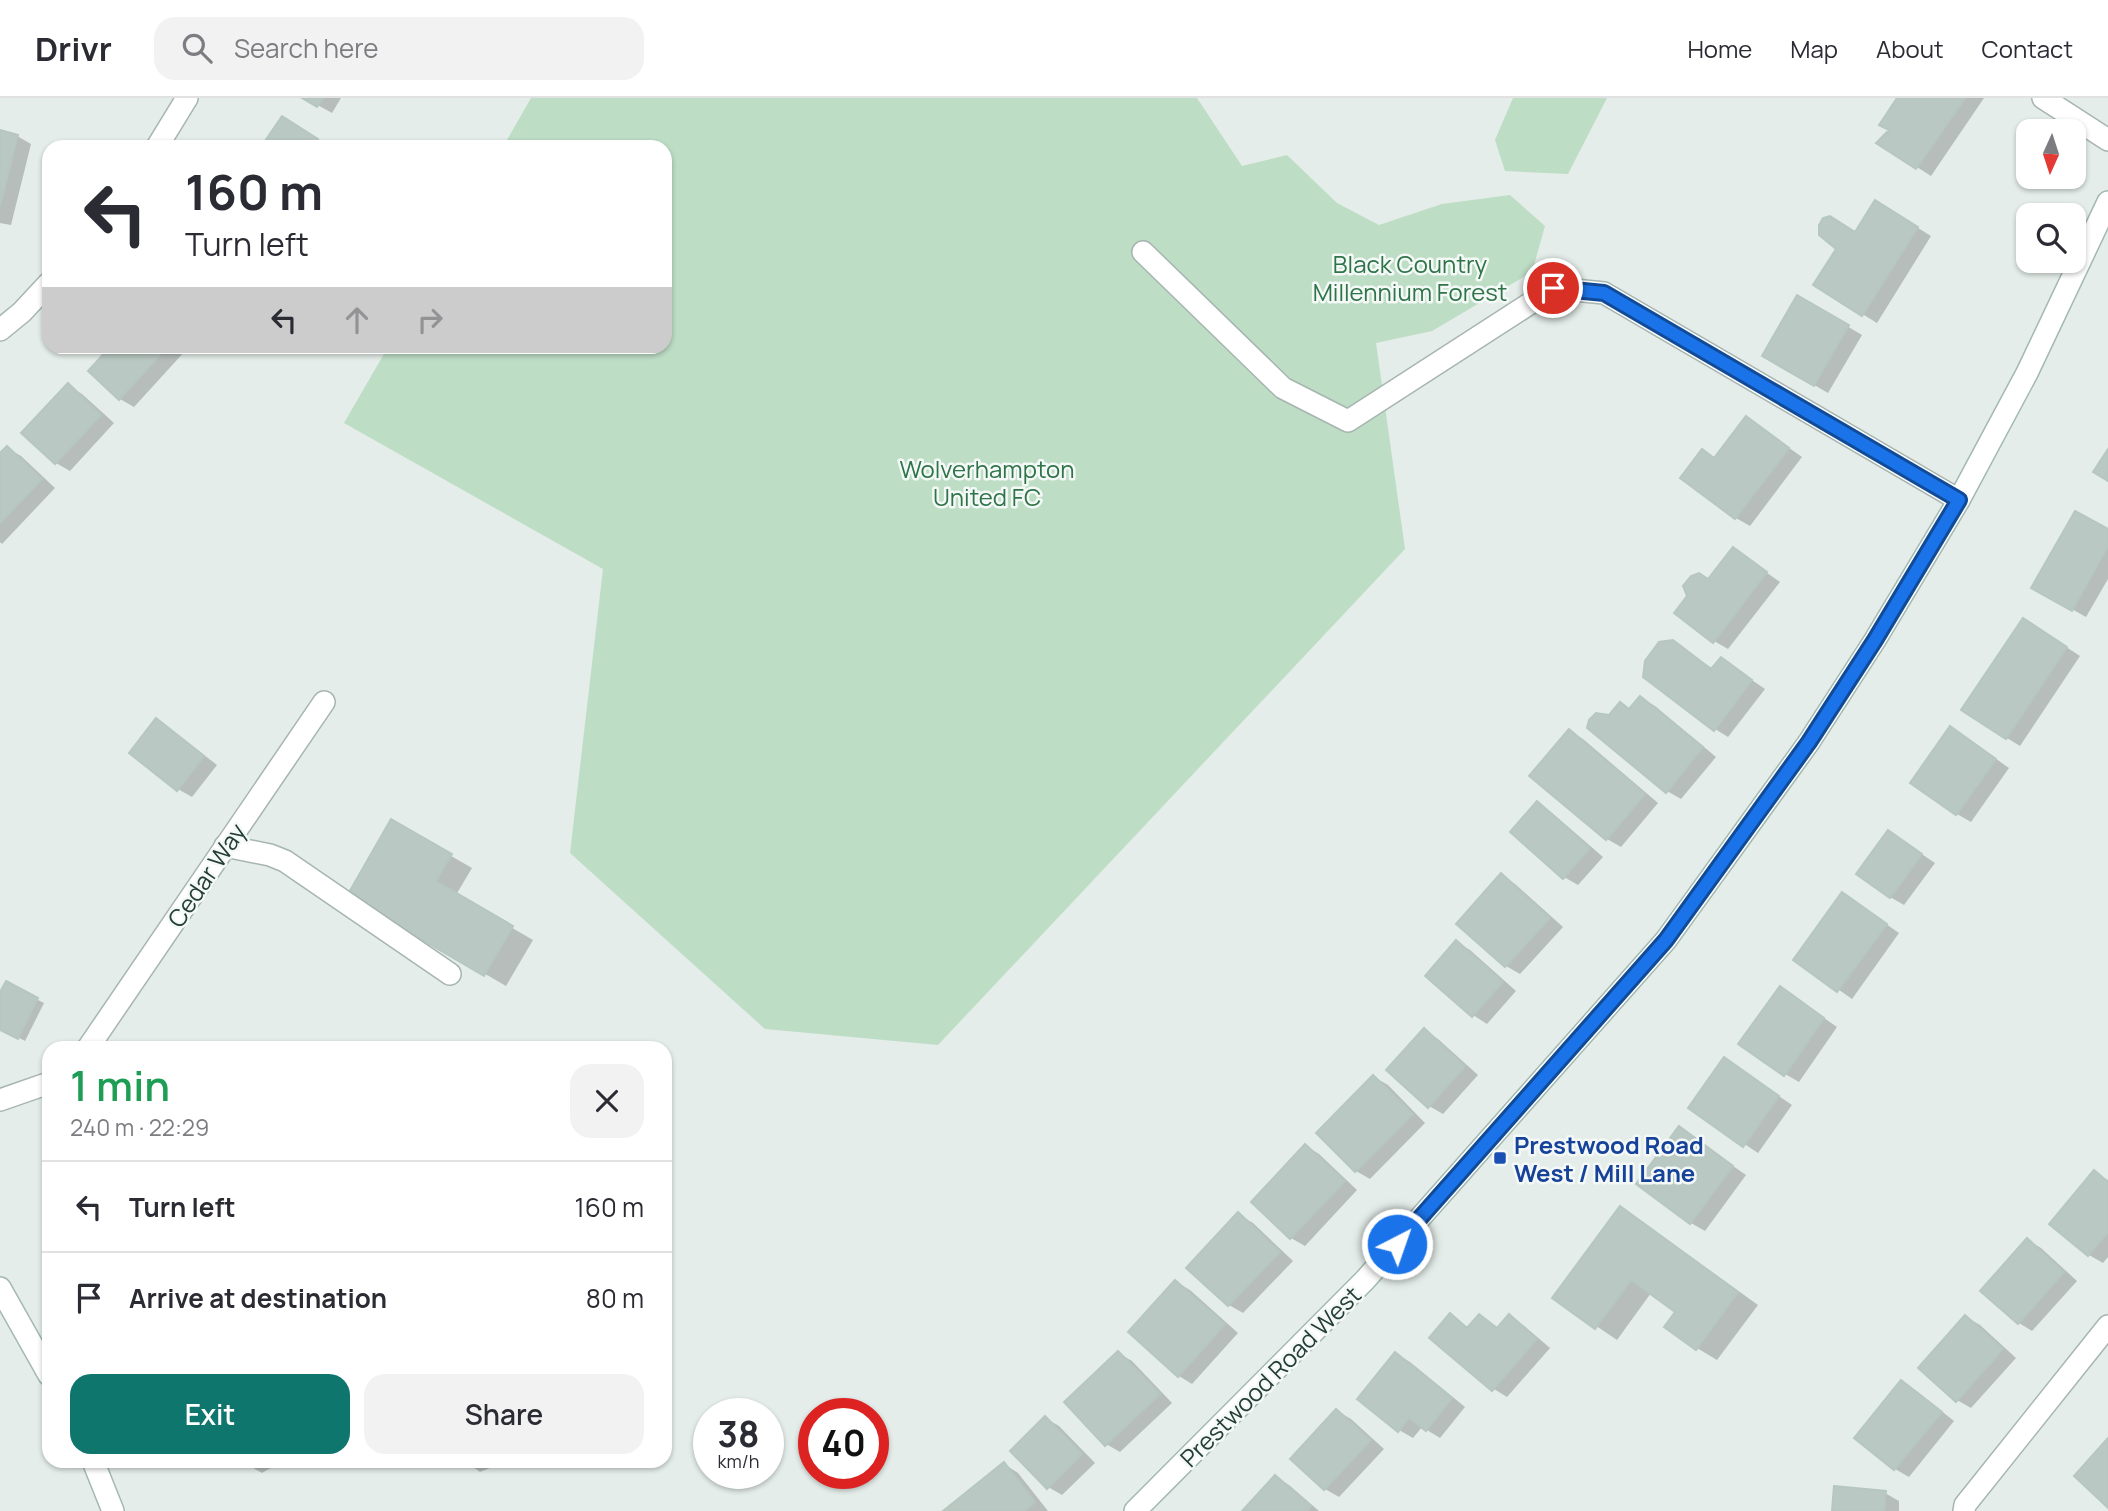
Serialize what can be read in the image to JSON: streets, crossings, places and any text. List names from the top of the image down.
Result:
{
  "streets": {
    "street": ["Cedar Way", "Prestwood Road West"]
  },
  "parks": ["Black Country Millennium Forest", "Wolverhampton United FC"],
  "places": {
    "transit": ["Prestwood Road West / Mill Lane"]
  },
  "north": "bottom",
  "page": {
    "header": "Drivr",
    "search": "Search here",
    "nav": [
      "Home",
      "Map",
      "About",
      "Contact"
    ],
    "turn": ["160 m", "Turn left"],
    "heading": ["1 min", "240 m · 22:29"],
    "list": [
      {
        "name": "Turn left",
        "value": "160 m"
      },
      {
        "name": "Arrive at destination",
        "value": "80 m"
      }
    ],
    "buttons": ["Exit", "Share"],
    "speed": "38 km/h",
    "limit": "40"
  }
}
